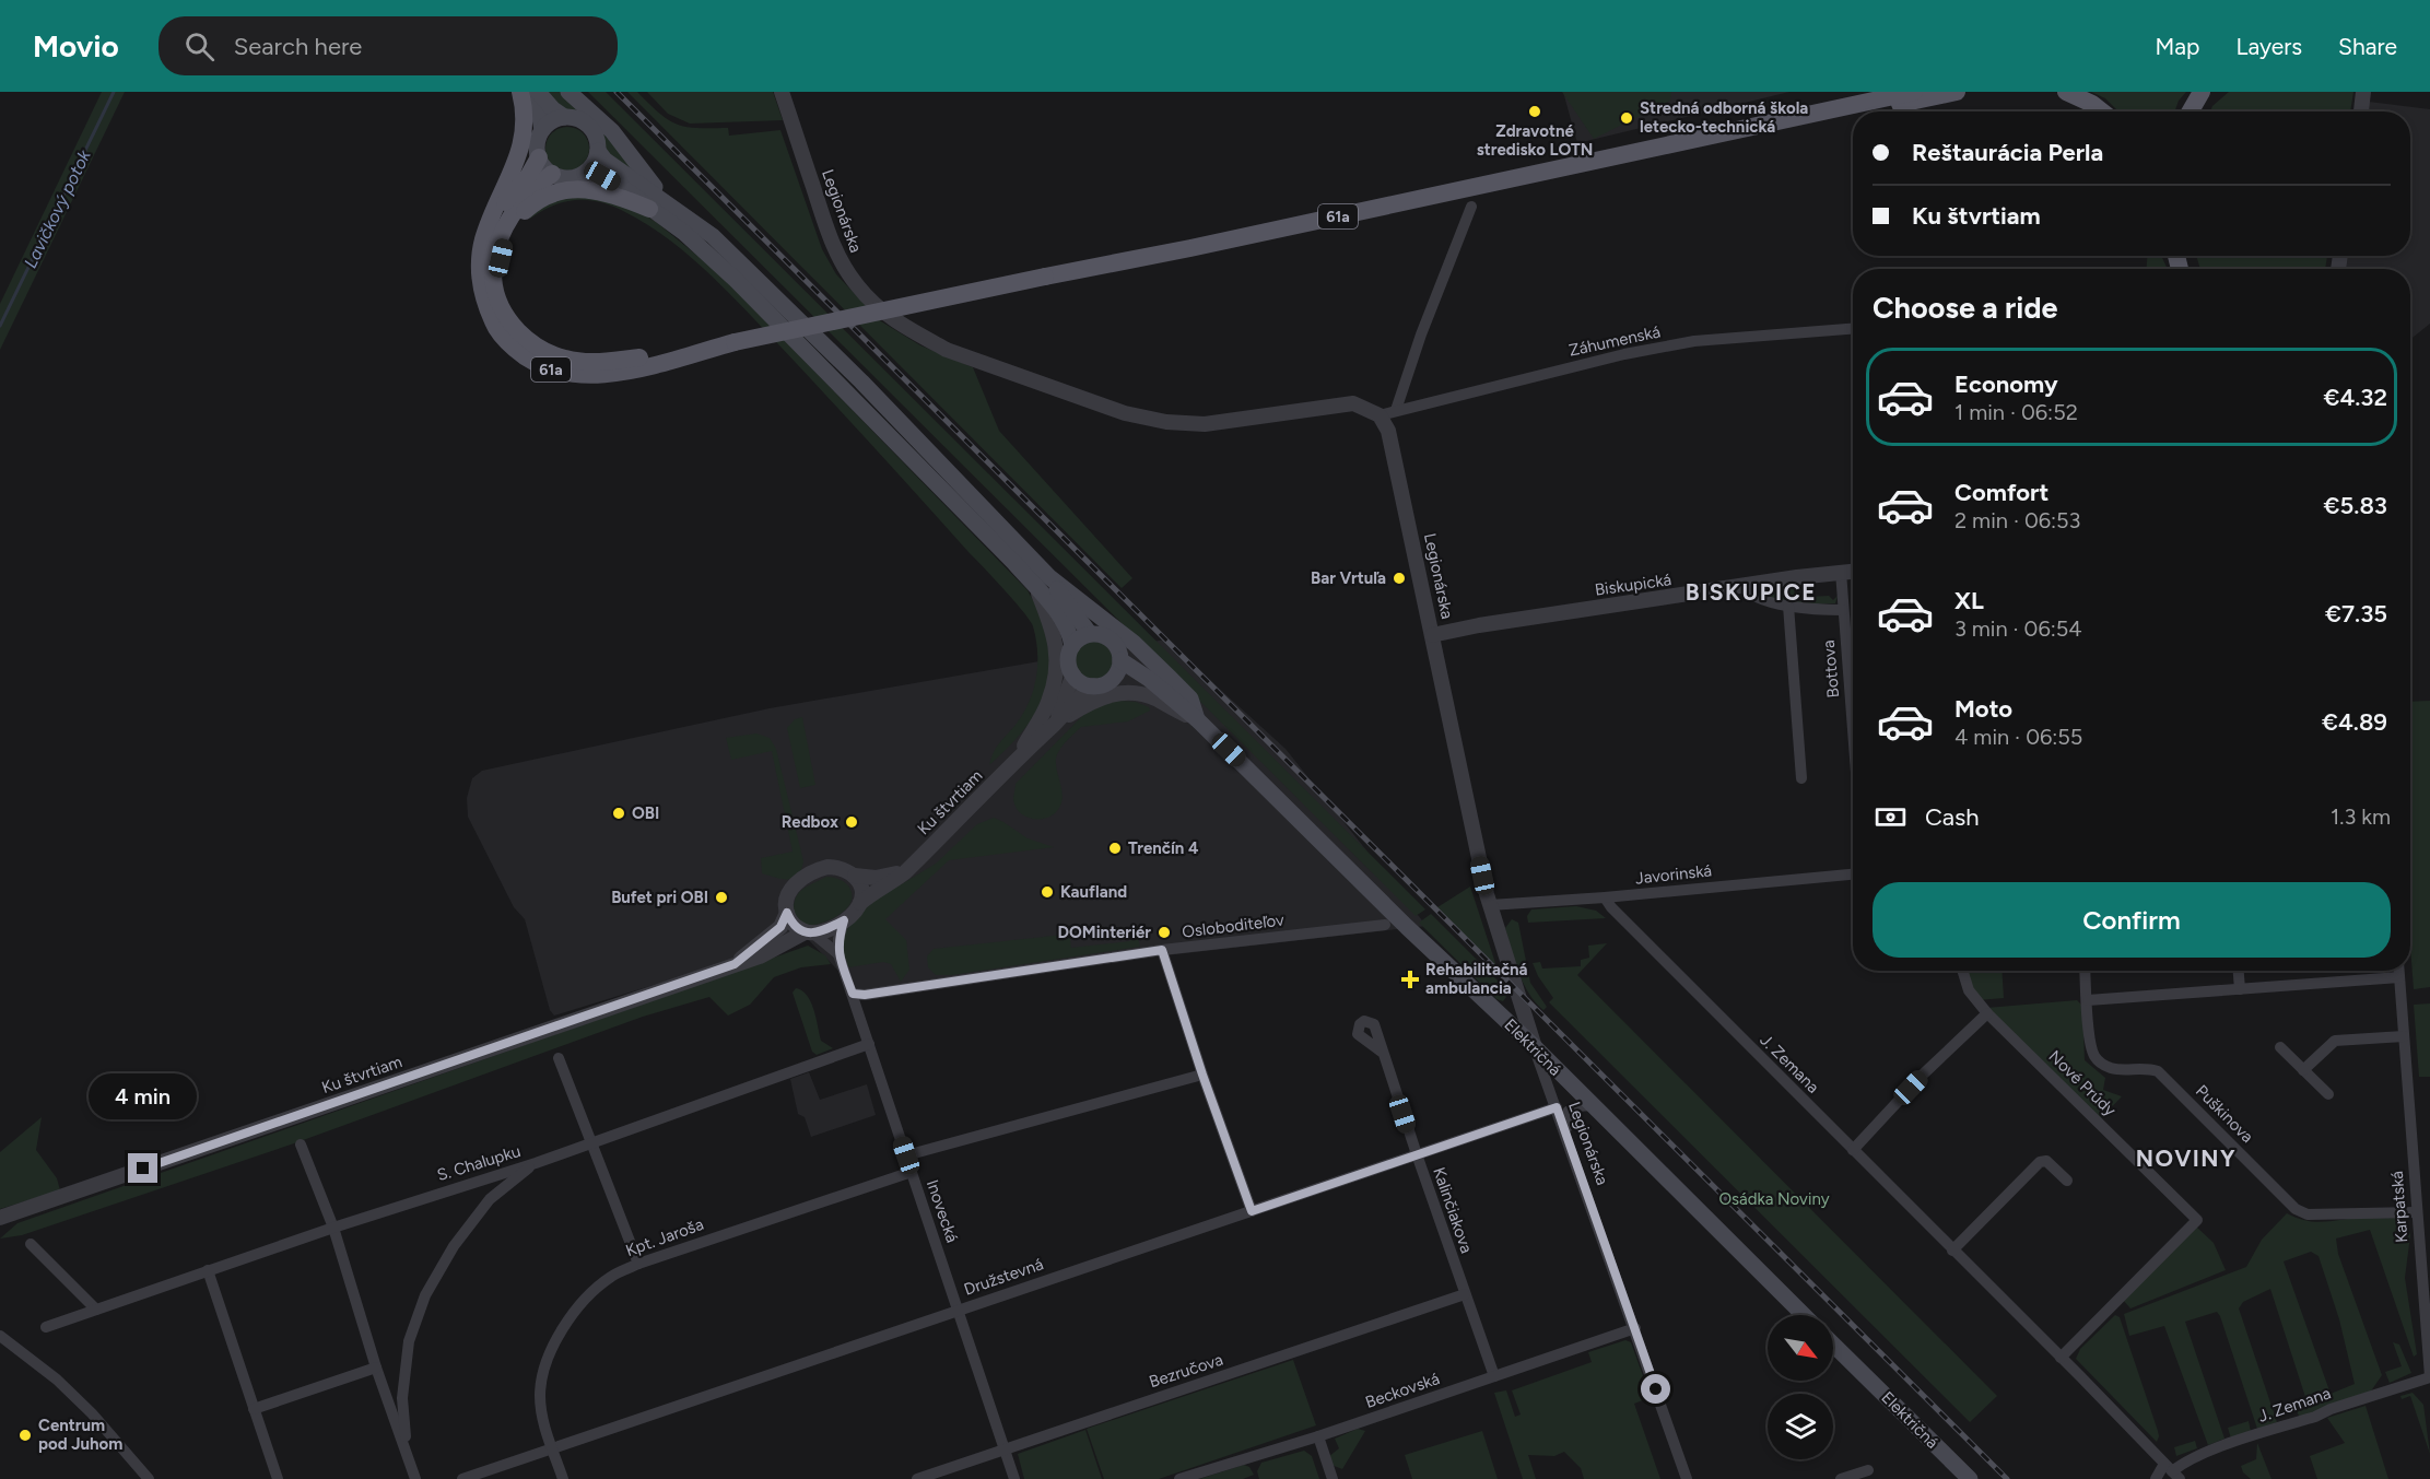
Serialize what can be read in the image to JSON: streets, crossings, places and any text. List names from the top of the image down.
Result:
{
  "streets": {
    "main road": ["61a", "Električná"],
    "street": [
      "Legionárska",
      "Záhumenská",
      "Biskupická",
      "Bottova",
      "Ku štvrtiam",
      "Javorinská",
      "Osloboditeľov",
      "J. Zemana",
      "Nové Prúdy",
      "Puškinova",
      "S. Chalupku",
      "Karpatská",
      "Kalinčiakova",
      "Inovecká",
      "Kpt. Jaroša",
      "Družstevná",
      "Bezručova",
      "Beckovská"
    ]
  },
  "crossings": [
    ["Legionárska", "Záhumenská"],
    ["Legionárska", "Biskupická"],
    ["Legionárska", "Javorinská"],
    ["Legionárska", "Električná"],
    ["Legionárska", "Družstevná"],
    ["Legionárska", "Beckovská"],
    ["Ku štvrtiam", "Električná"],
    ["Ku štvrtiam", "Inovecká"],
    ["Javorinská", "J. Zemana"],
    ["Osloboditeľov", "Inovecká"],
    ["J. Zemana", "Nové Prúdy"],
    ["J. Zemana", "Karpatská"],
    ["Puškinova", "Karpatská"],
    ["S. Chalupku", "Inovecká"],
    ["Kalinčiakova", "Družstevná"],
    ["Kalinčiakova", "Bezručova"],
    ["Kalinčiakova", "Beckovská"],
    ["Inovecká", "Kpt. Jaroša"],
    ["Inovecká", "Družstevná"],
    ["Inovecká", "Bezručova"],
    ["Kpt. Jaroša", "Družstevná"]
  ],
  "districts": ["BISKUPICE", "NOVINY"],
  "water": ["Lavičkový potok"],
  "parks": ["Osádka Noviny"],
  "places": {
    "other": [
      "Zdravotné stredisko LOTN",
      "Stredná odborná škola letecko-technická",
      "Bar Vrtuľa",
      "OBI",
      "Redbox",
      "Trenčín 4",
      "Kaufland",
      "Bufet pri OBI",
      "DOMinteriér",
      "Centrum pod Juhom"
    ],
    "health": ["Rehabilitačná ambulancia"]
  },
  "north": "bottom right",
  "page": {
    "header": "Movio",
    "search": "Search here",
    "nav": ["Map", "Layers", "Share"],
    "banner": ["Reštaurácia Perla", "Ku štvrtiam"],
    "heading": "Choose a ride",
    "list": [
      {
        "name": "Economy",
        "note": "1 min · 06:52",
        "value": "€4.32"
      },
      {
        "name": "Comfort",
        "note": "2 min · 06:53",
        "value": "€5.83"
      },
      {
        "name": "XL",
        "note": "3 min · 06:54",
        "value": "€7.35"
      },
      {
        "name": "Moto",
        "note": "4 min · 06:55",
        "value": "€4.89"
      }
    ],
    "pay": ["Cash", "1.3 km"],
    "buttons": "Confirm",
    "bubble": "4 min"
  }
}
